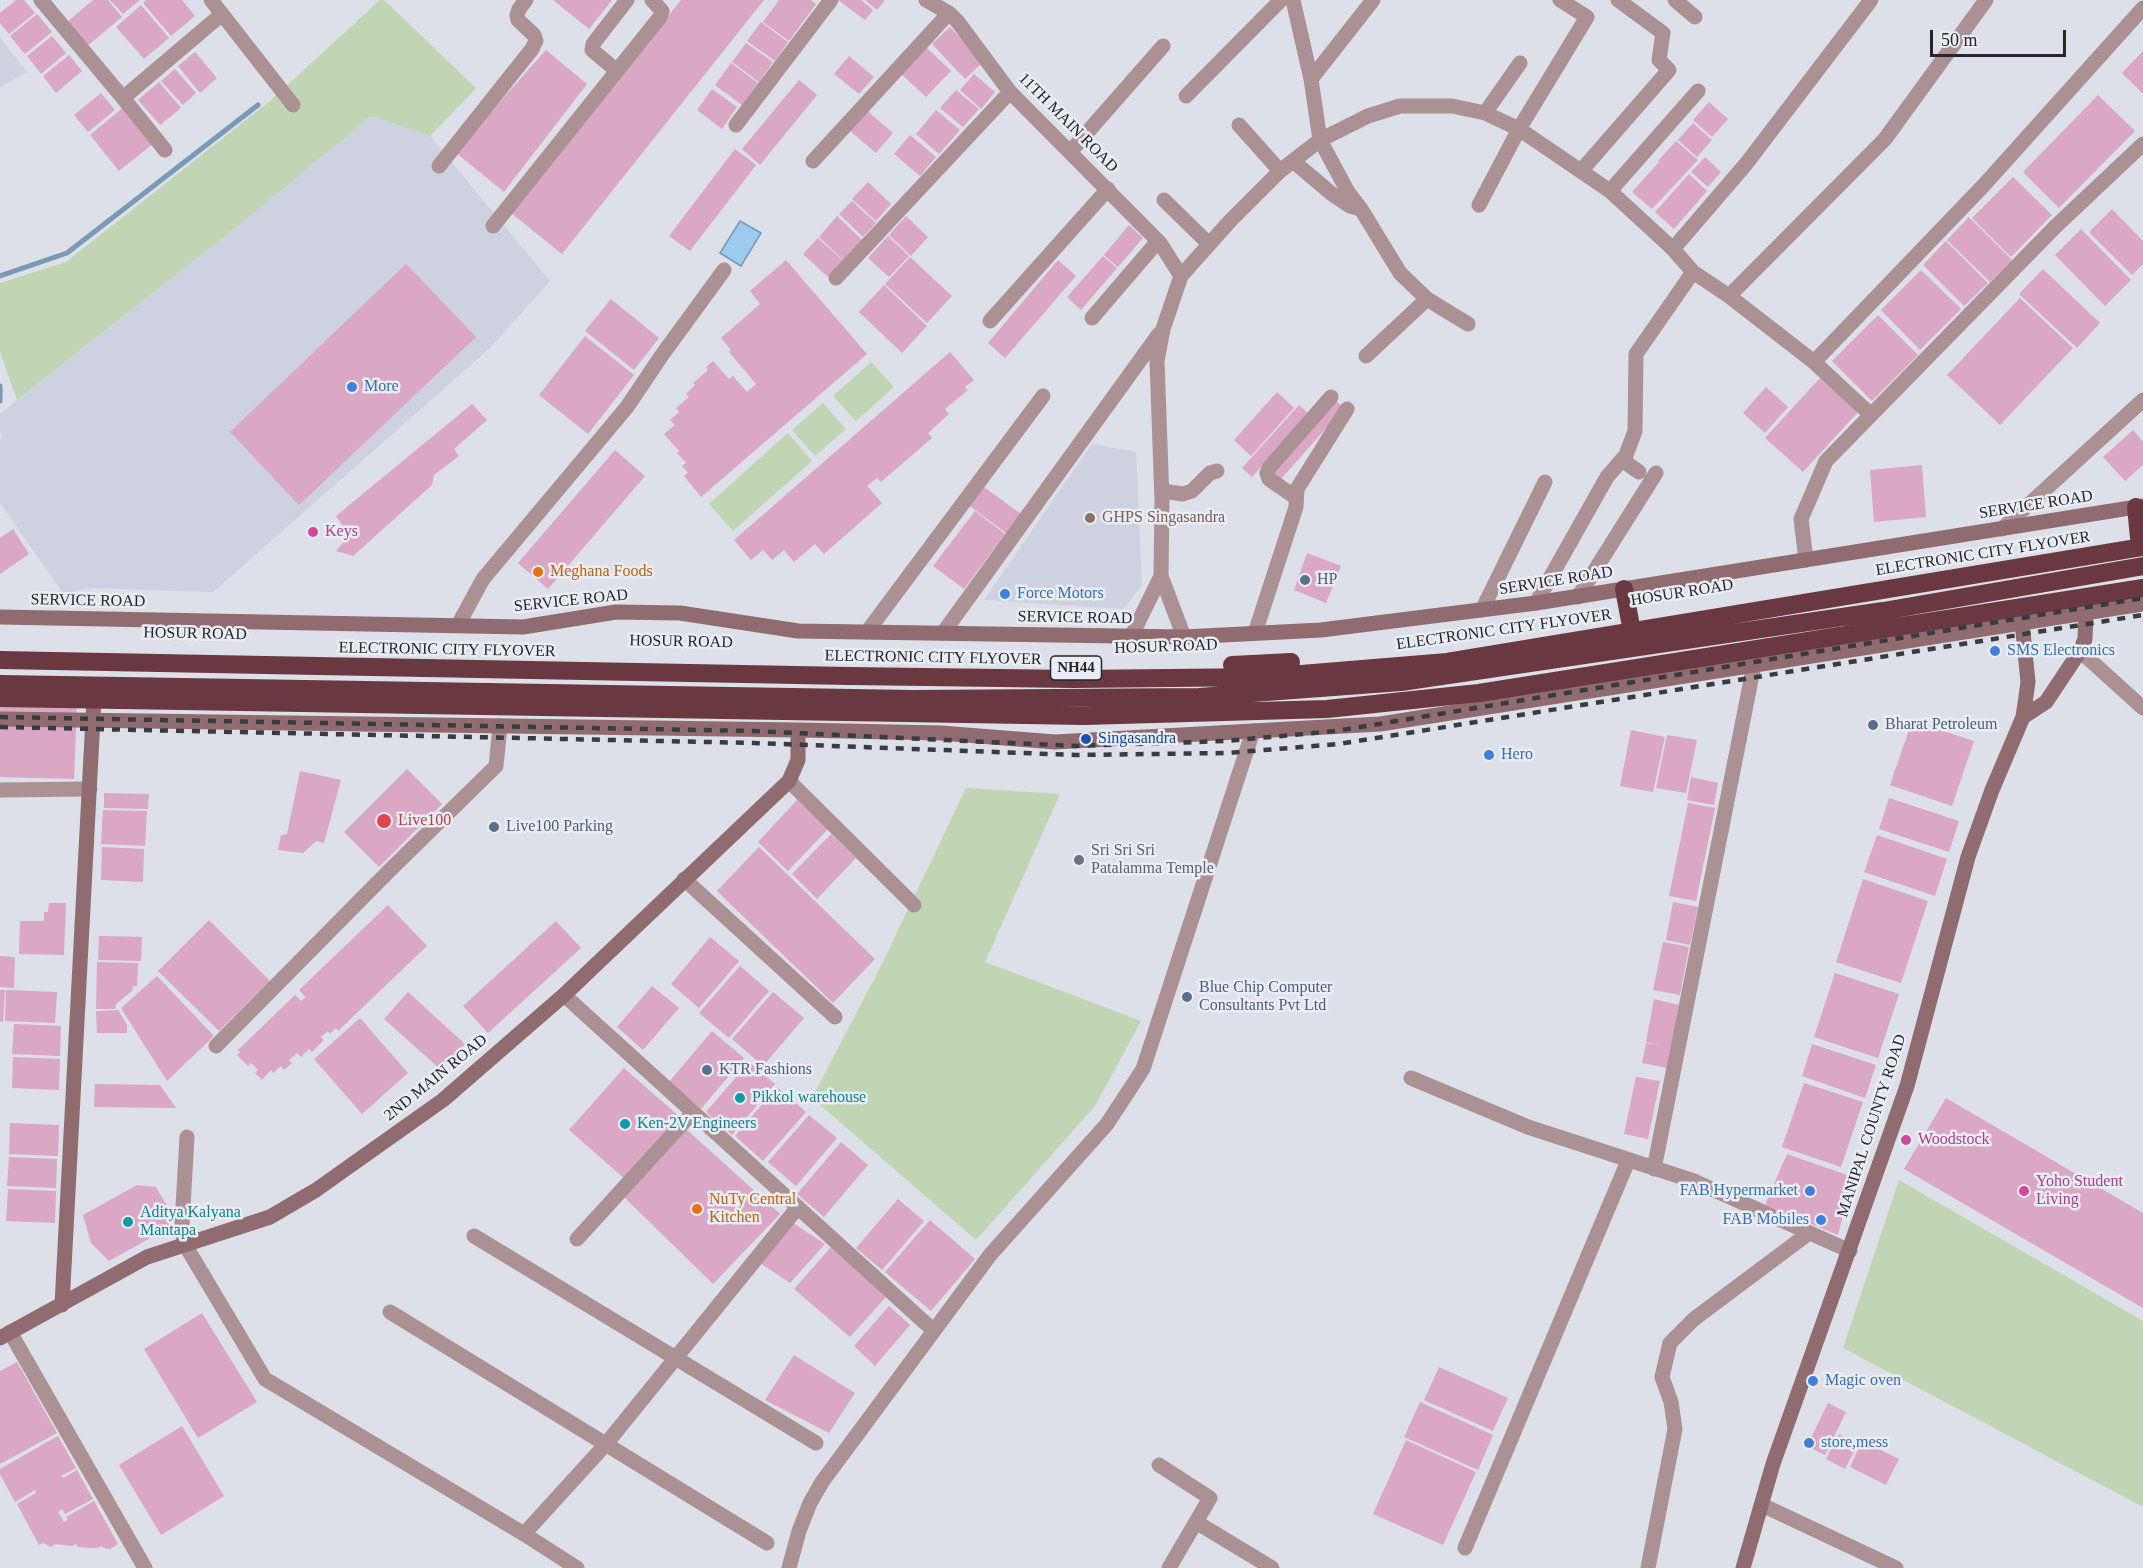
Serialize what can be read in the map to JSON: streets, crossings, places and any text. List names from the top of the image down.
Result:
{
  "streets": {
    "highway": ["ELECTRONIC CITY FLYOVER", "HOSUR ROAD", "NH44"],
    "street": [
      "11TH MAIN ROAD",
      "SERVICE ROAD",
      "2ND MAIN ROAD",
      "MANIPAL COUNTY ROAD"
    ]
  },
  "crossings": [
    ["ELECTRONIC CITY FLYOVER", "HOSUR ROAD"]
  ],
  "places": [
    "More",
    "GHPS Singasandra",
    "Keys",
    "Meghana Foods",
    "HP",
    "Force Motors",
    "SMS Electronics",
    "Bharat Petroleum",
    "Singasandra",
    "Hero",
    "Live100",
    "Live100 Parking",
    "Sri Sri Sri Patalamma Temple",
    "Blue Chip Computer Consultants Pvt Ltd",
    "KTR Fashions",
    "Pikkol warehouse",
    "Ken-2V Engineers",
    "Woodstock",
    "FAB Hypermarket",
    "Yoho Student Living",
    "NuTy Central Kitchen",
    "FAB Mobiles",
    "Aditya Kalyana Mantapa",
    "Magic oven",
    "store,mess"
  ],
  "scale_bar": "50 m"
}
